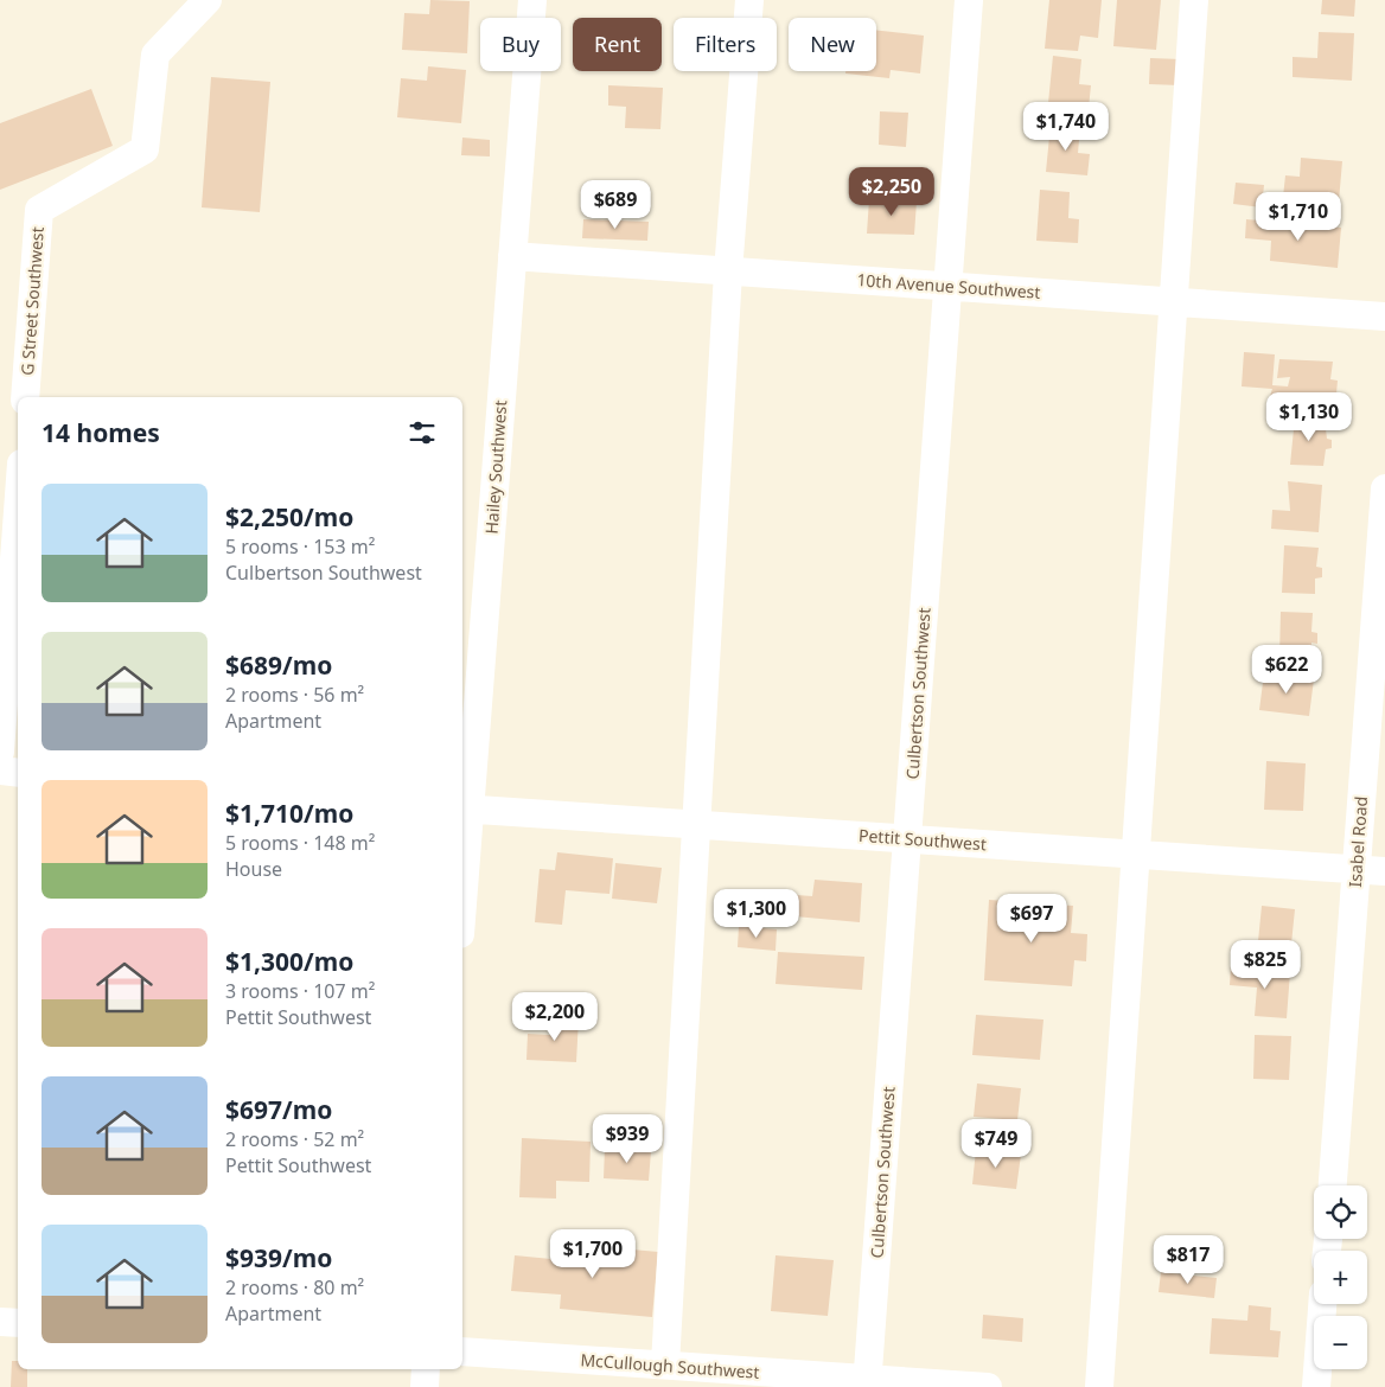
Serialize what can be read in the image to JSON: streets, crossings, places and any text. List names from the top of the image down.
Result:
{
  "streets": {
    "street": [
      "10th Avenue Southwest",
      "G Street Southwest",
      "Hailey Southwest",
      "Culbertson Southwest",
      "Pettit Southwest",
      "Isabel Road",
      "McCullough Southwest"
    ]
  },
  "crossings": [
    ["10th Avenue Southwest", "Hailey Southwest"],
    ["10th Avenue Southwest", "Culbertson Southwest"],
    ["Hailey Southwest", "Pettit Southwest"],
    ["Culbertson Southwest", "Pettit Southwest"],
    ["Culbertson Southwest", "McCullough Southwest"],
    ["Pettit Southwest", "Isabel Road"]
  ],
  "page": {
    "chip": [
      "Buy",
      "Rent",
      "Filters",
      "New"
    ],
    "price": [
      "$1,740",
      "$2,250",
      "$689",
      "$1,710",
      "$1,130",
      "$622",
      "$1,300",
      "$697",
      "$825",
      "$2,200",
      "$939",
      "$749",
      "$1,700",
      "$817"
    ],
    "heading": "14 homes",
    "list": [
      {
        "name": "$2,250/mo",
        "note": "5 rooms · 153 m² · Culbertson Southwest"
      },
      {
        "name": "$689/mo",
        "note": "2 rooms · 56 m² · Apartment"
      },
      {
        "name": "$1,710/mo",
        "note": "5 rooms · 148 m² · House"
      },
      {
        "name": "$1,300/mo",
        "note": "3 rooms · 107 m² · Pettit Southwest"
      },
      {
        "name": "$697/mo",
        "note": "2 rooms · 52 m² · Pettit Southwest"
      },
      {
        "name": "$939/mo",
        "note": "2 rooms · 80 m² · Apartment"
      }
    ],
    "map_buttons": ["+", "−"]
  }
}
